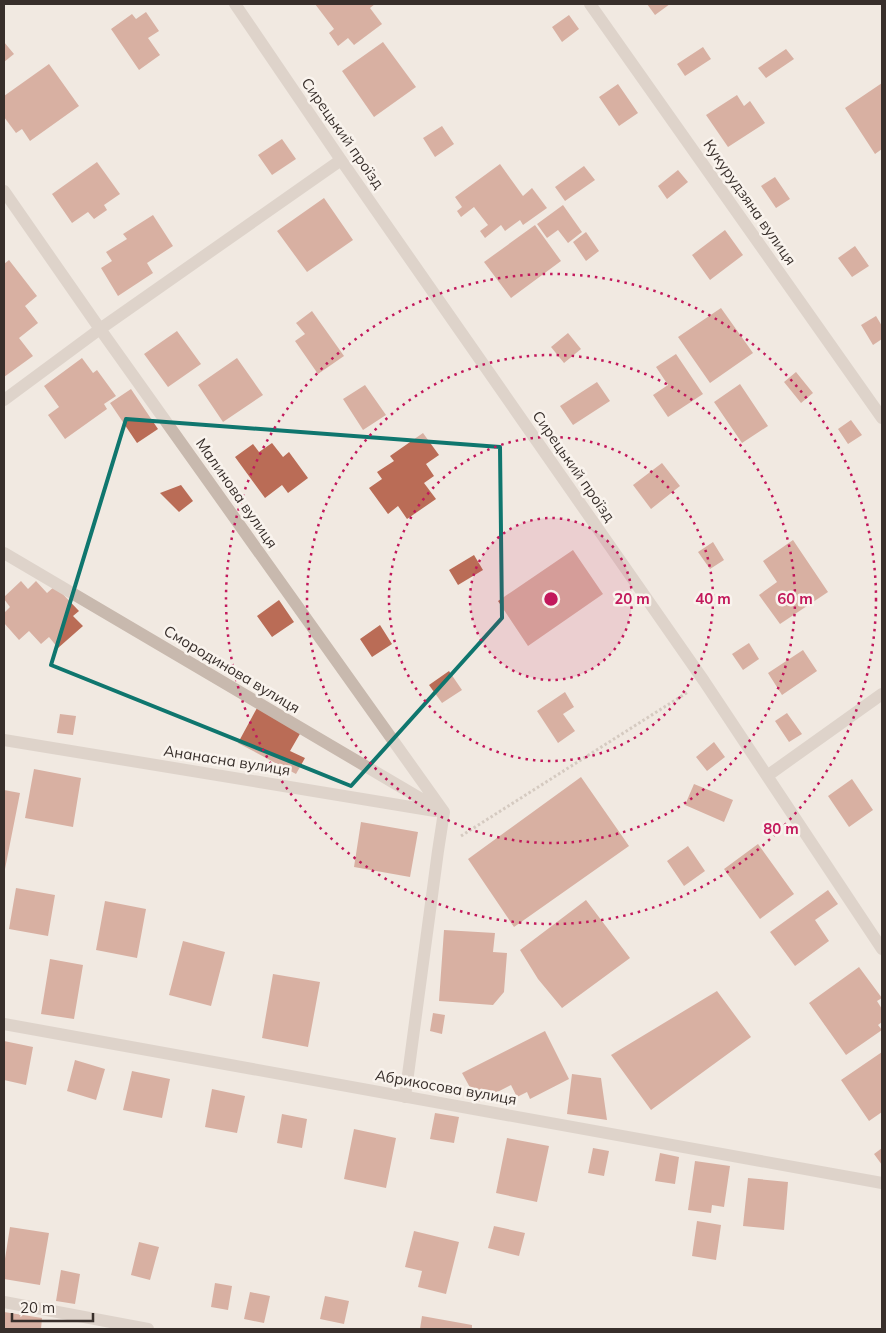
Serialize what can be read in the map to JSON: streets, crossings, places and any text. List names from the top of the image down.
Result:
{
  "streets": {
    "street": [
      "Сирецький проїзд",
      "Кукурудзяна вулиця",
      "Малинова вулиця",
      "Смородинова вулиця",
      "Ананасна вулиця",
      "Абрикосова вулиця"
    ]
  },
  "crossings": [
    ["Малинова вулиця", "Смородинова вулиця"],
    ["Малинова вулиця", "Ананасна вулиця"],
    ["Смородинова вулиця", "Ананасна вулиця"]
  ],
  "scale_bar": "20 m",
  "rings": [
    "20 m",
    "40 m",
    "60 m",
    "80 m"
  ]
}
